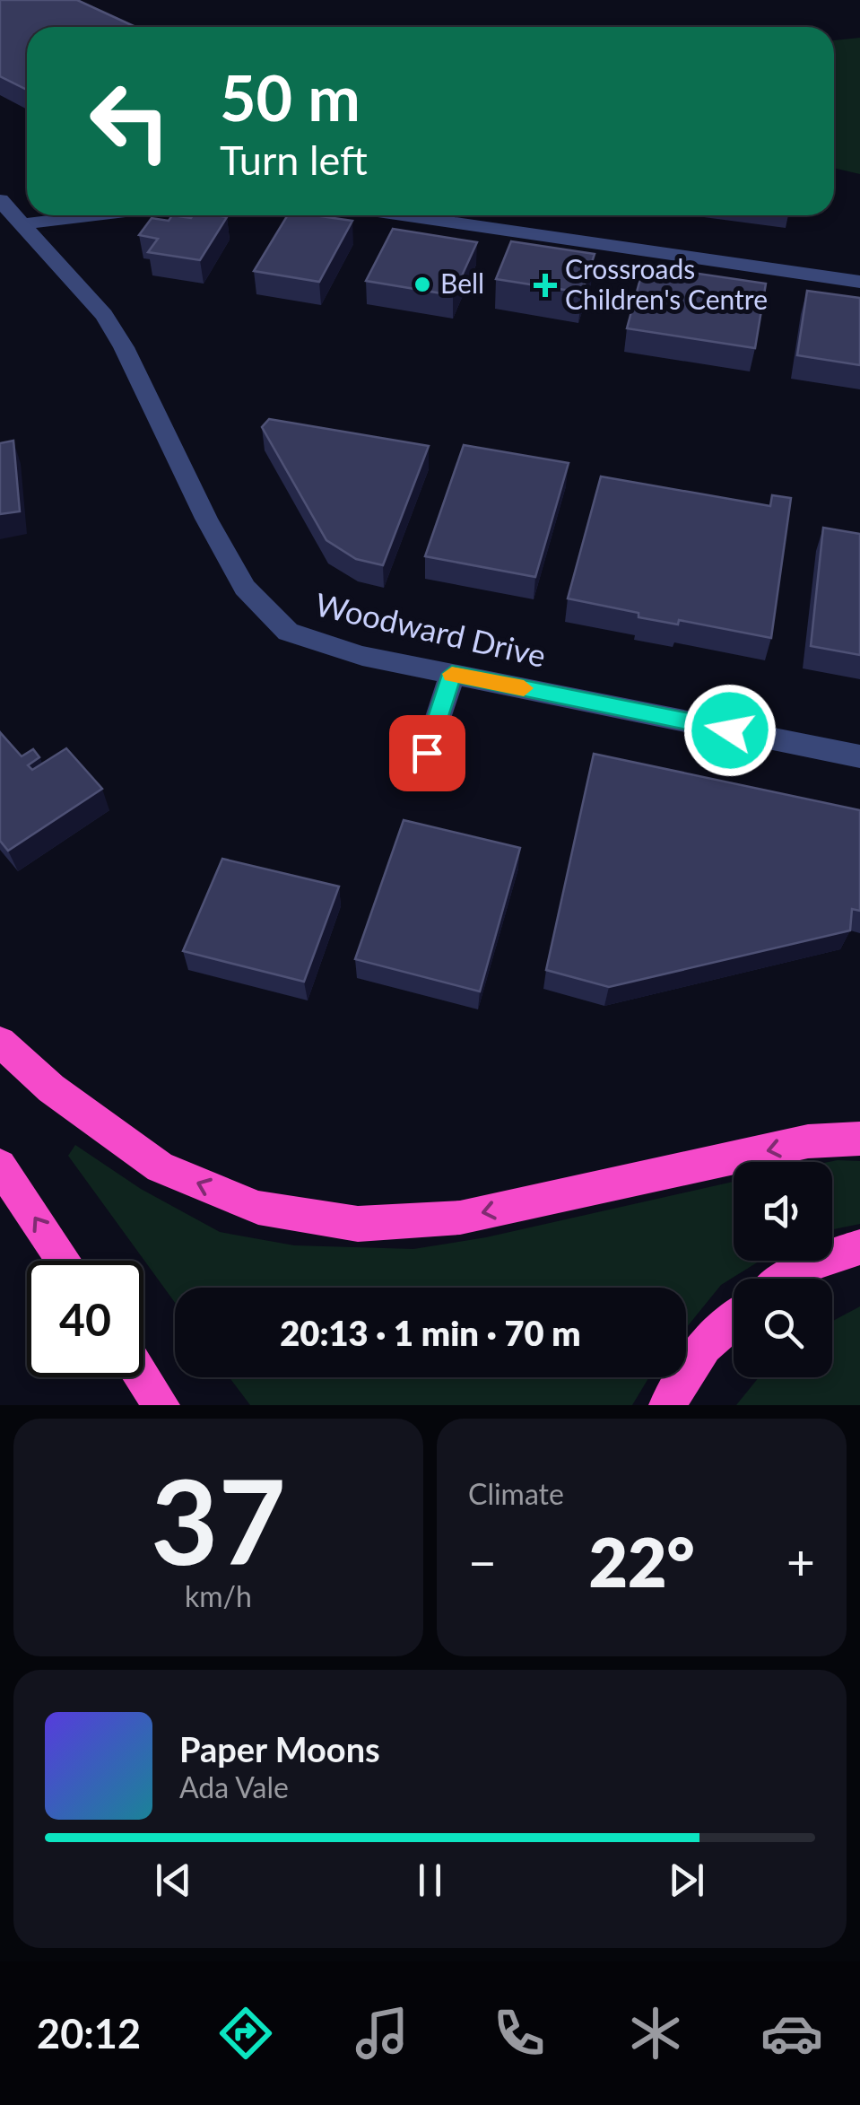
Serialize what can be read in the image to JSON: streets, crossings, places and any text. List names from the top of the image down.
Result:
{
  "streets": {
    "street": ["Woodward Drive"]
  },
  "places": {
    "other": ["Bell"],
    "health": ["Crossroads Children's Centre"]
  },
  "page": {
    "turn": ["50 m", "Turn left"],
    "limit": "40",
    "trip": "20:13 · 1 min · 70 m",
    "tile": [
      ["37", "km/h"],
      "Climate"
    ],
    "heat": ["−", "22°", "+"],
    "song": ["Paper Moons", "Ada Vale"],
    "tabs": "20:12"
  }
}
